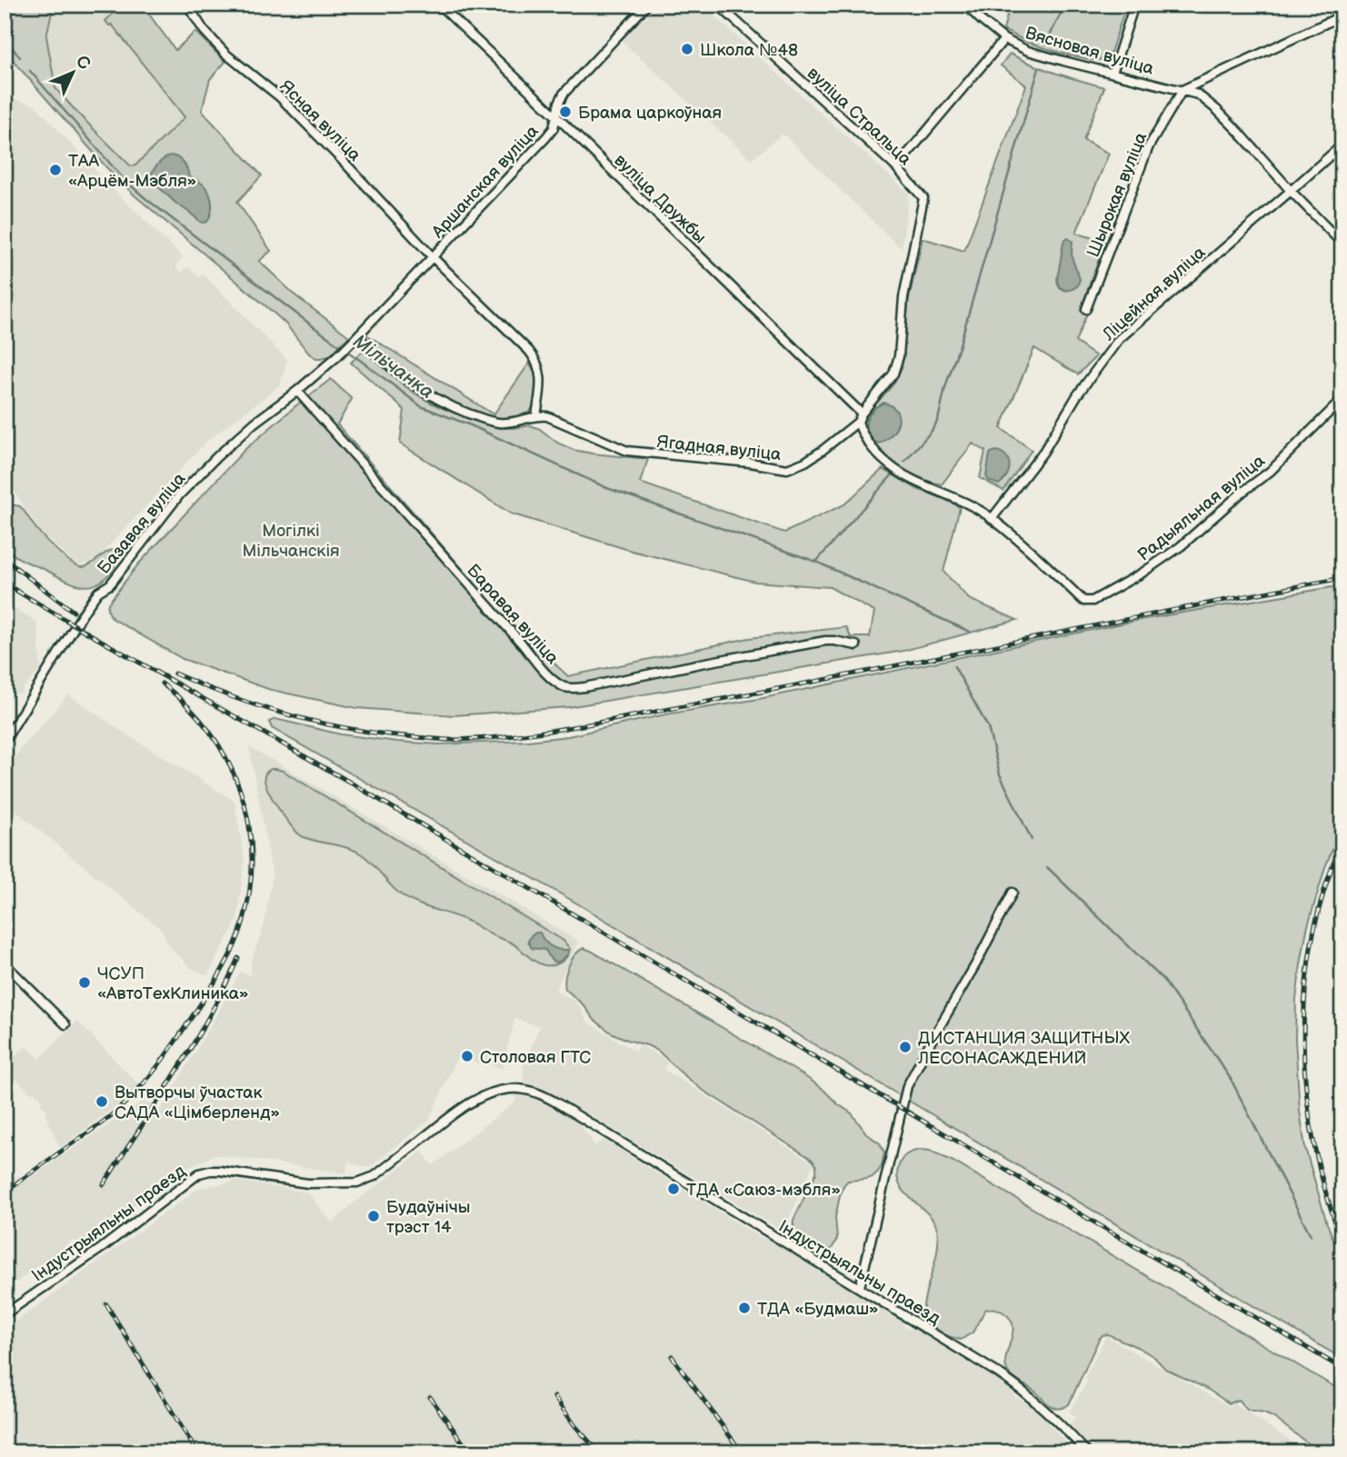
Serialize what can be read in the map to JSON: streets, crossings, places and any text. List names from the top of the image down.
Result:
{
  "streets": {
    "street": [
      "Вясновая вуліца",
      "вуліца Стральца",
      "Ясная вуліца",
      "Аршанская вуліца",
      "Шырокая вуліца",
      "вуліца Дружбы",
      "Ліцейная вуліца",
      "Ягадная вуліца",
      "Радыяльная вуліца",
      "Базавая вуліца",
      "Баравая вуліца",
      "Індустрыяльны праезд"
    ]
  },
  "crossings": [
    ["Вясновая вуліца", "Шырокая вуліца"],
    ["вуліца Стральца", "Ягадная вуліца"],
    ["Ясная вуліца", "Аршанская вуліца"],
    ["Ясная вуліца", "Ягадная вуліца"],
    ["Аршанская вуліца", "вуліца Дружбы"],
    ["Аршанская вуліца", "Ягадная вуліца"],
    ["Аршанская вуліца", "Базавая вуліца"],
    ["вуліца Дружбы", "Ягадная вуліца"],
    ["Ліцейная вуліца", "Радыяльная вуліца"],
    ["Ягадная вуліца", "Радыяльная вуліца"],
    ["Базавая вуліца", "Баравая вуліца"]
  ],
  "water": ["Мільчанка"],
  "parks": ["Могілкі Мільчанскія"],
  "places": [
    "Школа №48",
    "Брама царкоўная",
    "ТАА «Арцём-Мэбля»",
    "ЧСУП «АвтоТехКлиника»",
    "ДИСТАНЦИЯ ЗАЩИТНЫХ ЛЕСОНАСАЖДЕНИЙ",
    "Столовая ГТС",
    "Вытворчы ўчастак САДА «Цімберленд»",
    "ТДА «Саюз-мэбля»",
    "Будаўнічы трэст 14",
    "ТДА «Будмаш»"
  ],
  "north": "top right"
}
